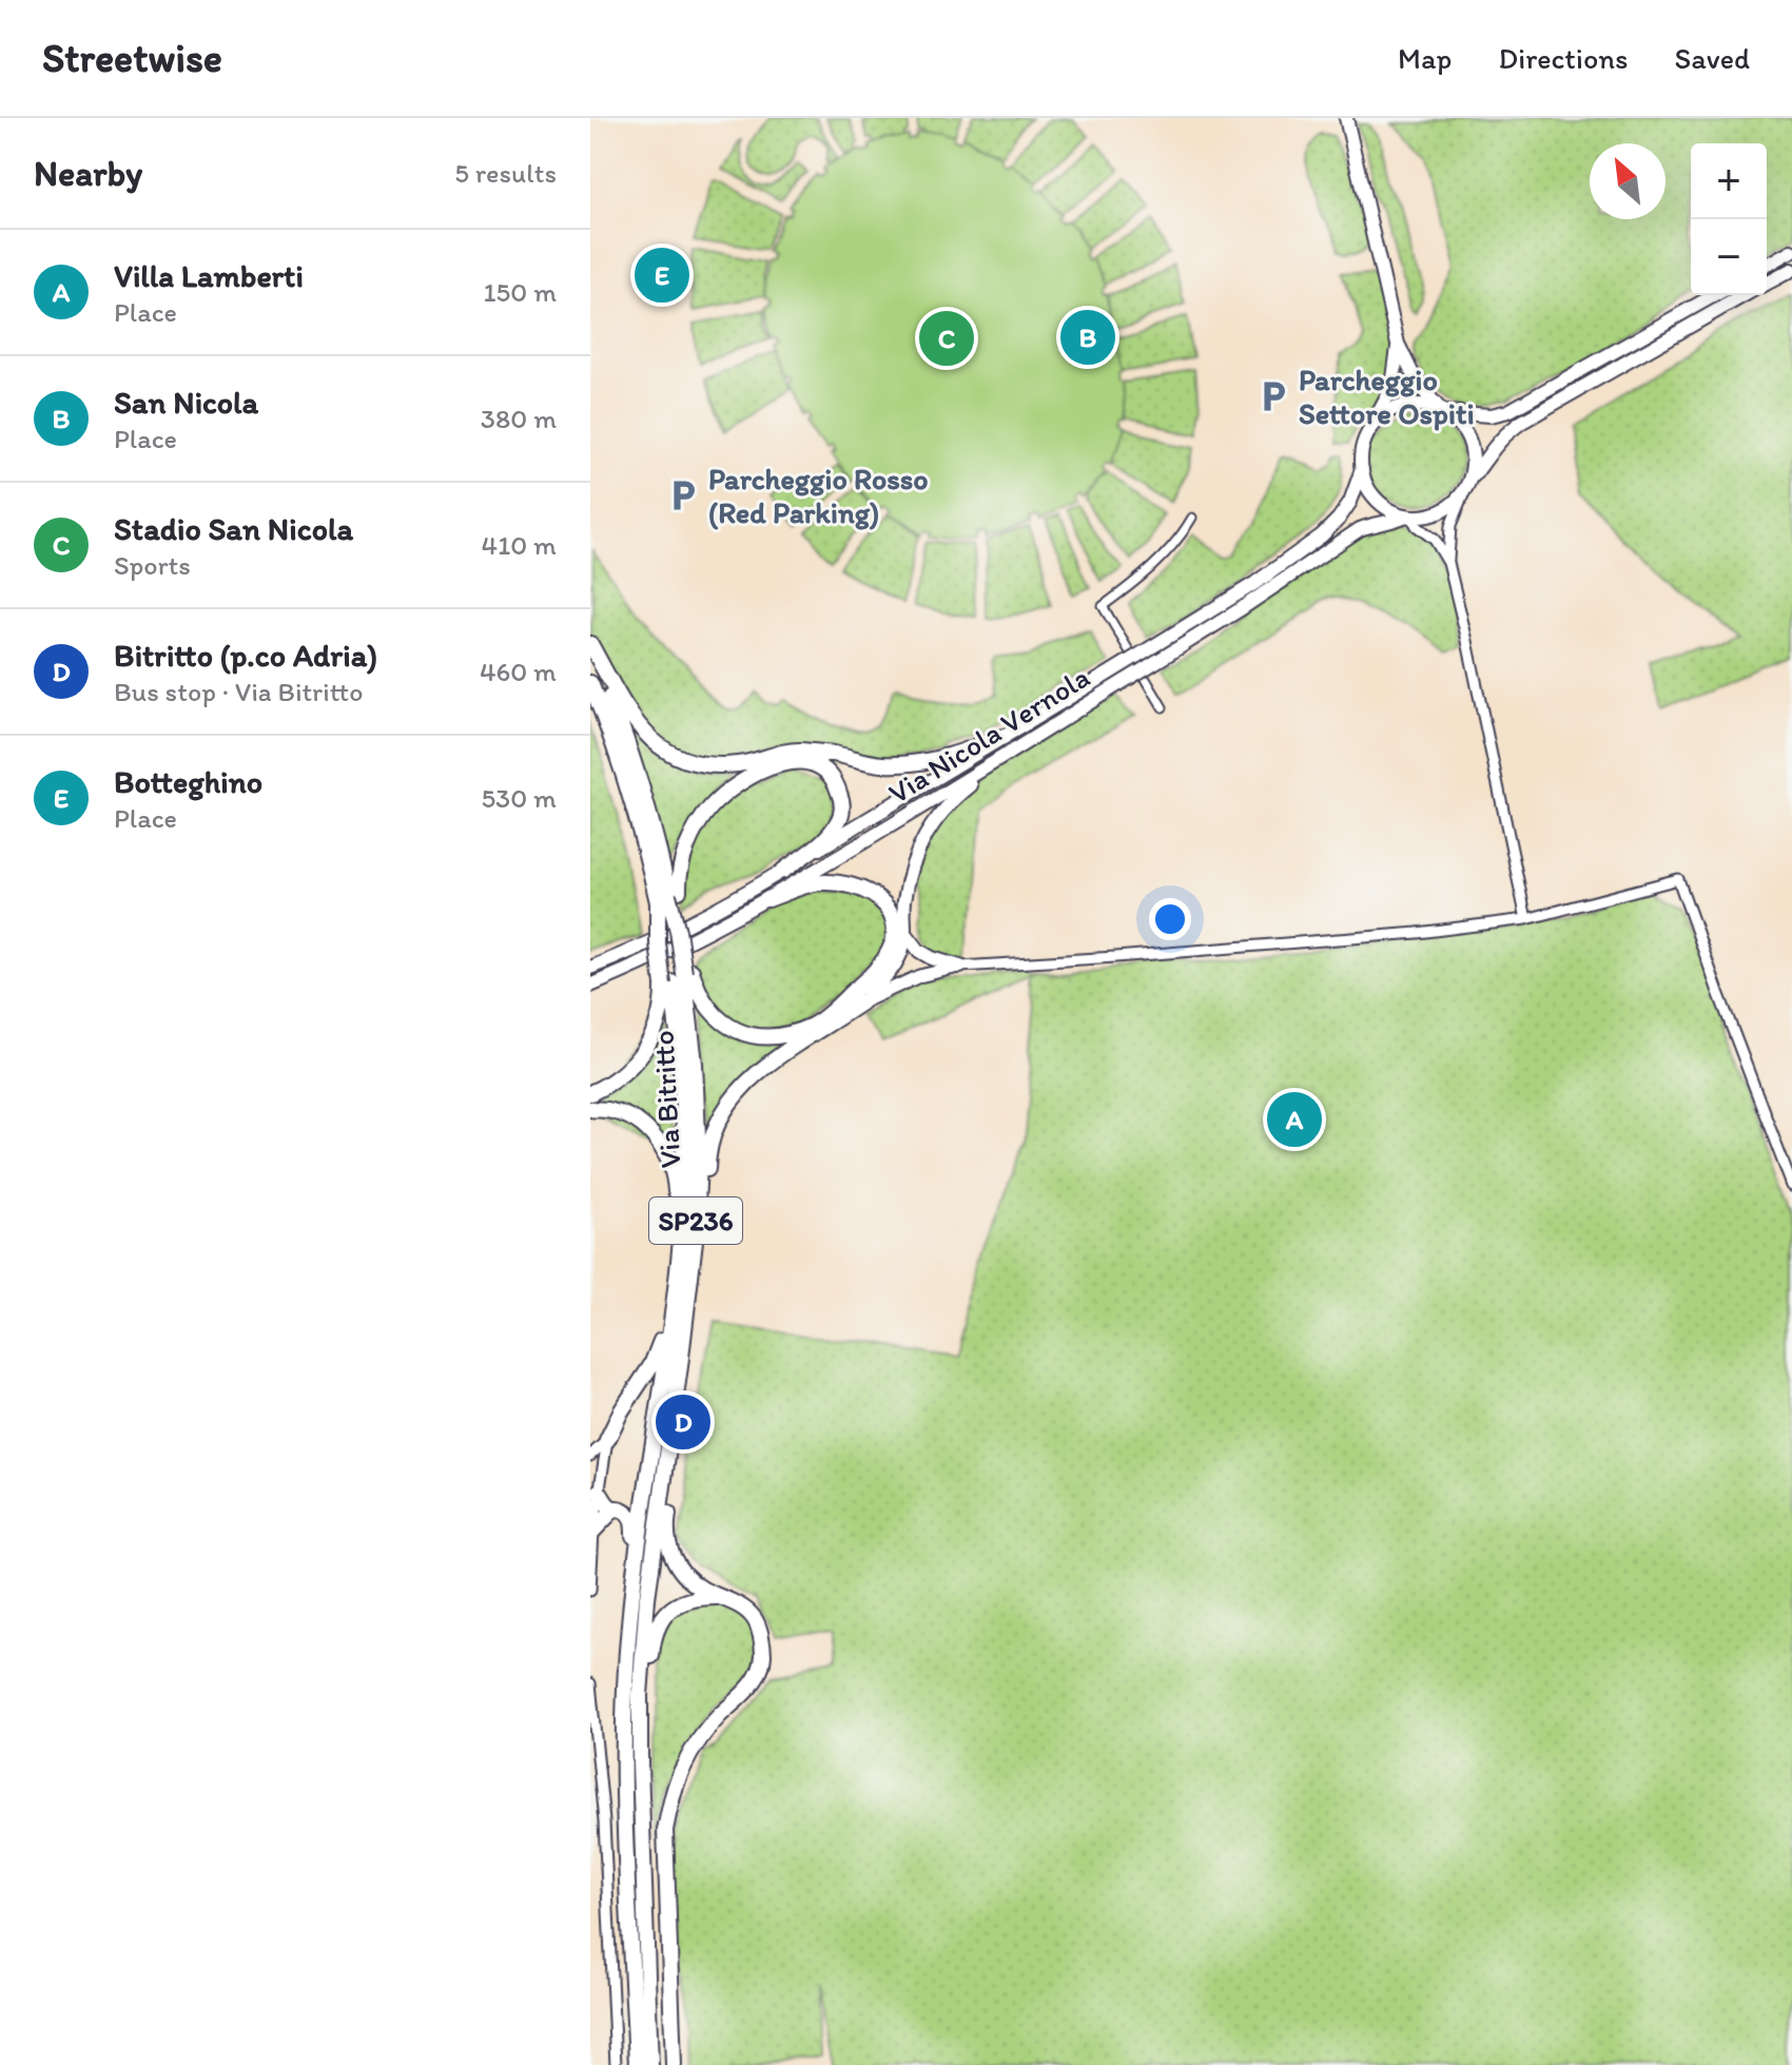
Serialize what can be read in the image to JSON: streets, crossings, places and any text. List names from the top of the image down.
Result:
{
  "streets": {
    "highway": ["Via Bitritto", "SP236"],
    "main road": ["Via Nicola Vernola"]
  },
  "places": {
    "parking": ["Parcheggio Settore Ospiti", "Parcheggio Rosso (Red Parking)"]
  },
  "north": "top left",
  "page": {
    "header": "Streetwise",
    "nav": ["Map", "Directions", "Saved"],
    "heading": ["Nearby", "5 results"],
    "map_buttons": ["+", "−"],
    "list": [
      {
        "mark": "A",
        "name": "Villa Lamberti",
        "note": "Place",
        "value": "150 m"
      },
      {
        "mark": "B",
        "name": "San Nicola",
        "note": "Place",
        "value": "380 m"
      },
      {
        "mark": "C",
        "name": "Stadio San Nicola",
        "note": "Sports",
        "value": "410 m"
      },
      {
        "mark": "D",
        "name": "Bitritto (p.co Adria)",
        "note": "Bus stop · Via Bitritto",
        "value": "460 m"
      },
      {
        "mark": "E",
        "name": "Botteghino",
        "note": "Place",
        "value": "530 m"
      }
    ],
    "pins": [
      "E",
      "B",
      "C",
      "A",
      "D"
    ]
  }
}
